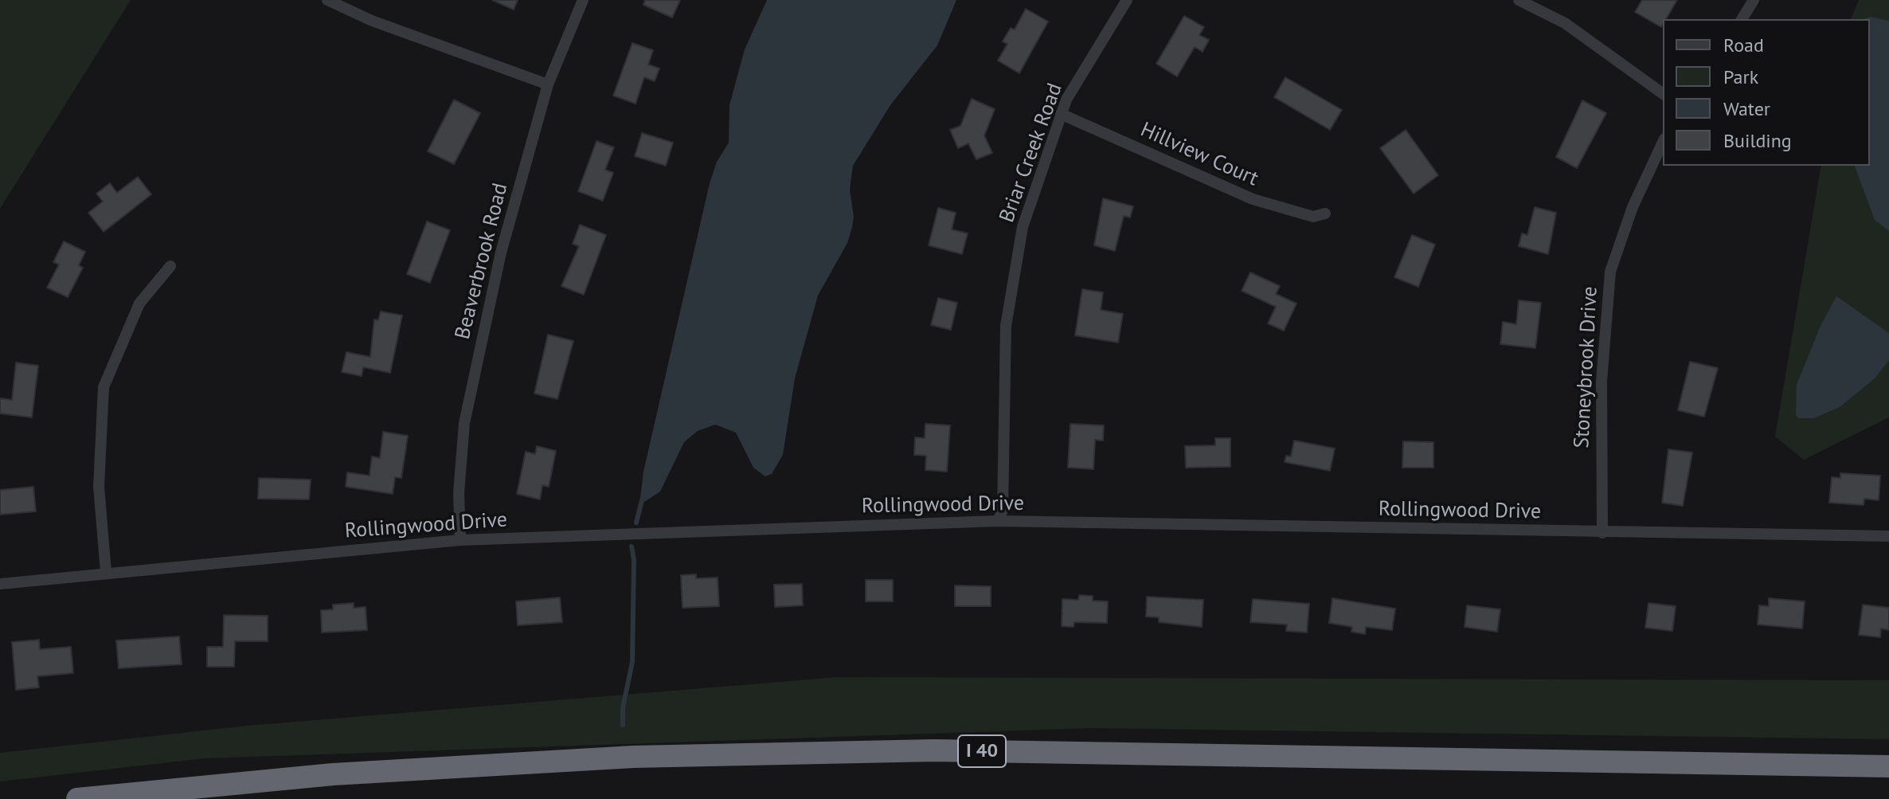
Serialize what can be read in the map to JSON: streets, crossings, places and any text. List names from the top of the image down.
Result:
{
  "streets": {
    "highway": ["I 40"],
    "street": [
      "Briar Creek Road",
      "Hillview Court",
      "Beaverbrook Road",
      "Stoneybrook Drive",
      "Rollingwood Drive"
    ]
  },
  "crossings": [
    ["Briar Creek Road", "Hillview Court"],
    ["Briar Creek Road", "Rollingwood Drive"],
    ["Beaverbrook Road", "Rollingwood Drive"],
    ["Stoneybrook Drive", "Rollingwood Drive"]
  ],
  "legend": [
    "Road",
    "Park",
    "Water",
    "Building"
  ]
}
